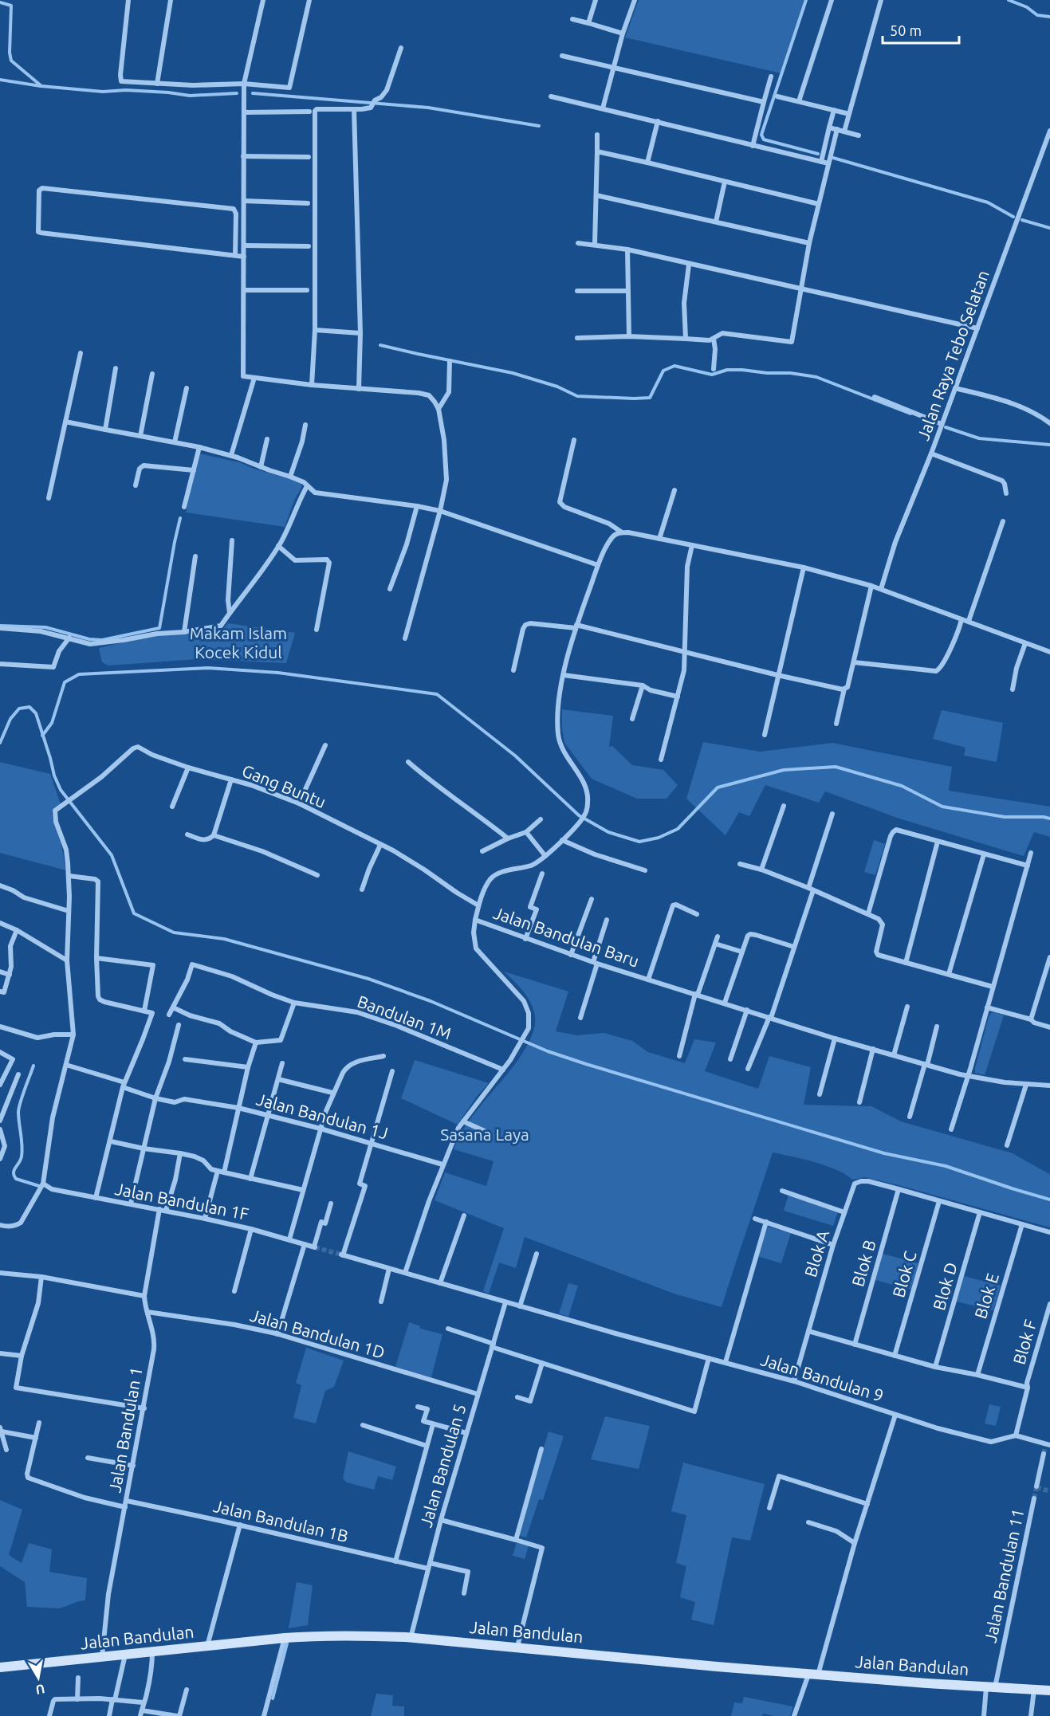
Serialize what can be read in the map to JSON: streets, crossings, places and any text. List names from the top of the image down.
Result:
{
  "streets": {
    "main road": ["Jalan Bandulan"],
    "street": [
      "Jalan Raya Tebo Selatan",
      "Gang Buntu",
      "Jalan Bandulan Baru",
      "Bandulan 1M",
      "Jalan Bandulan 1J",
      "Jalan Bandulan 1F",
      "Blok A",
      "Blok B",
      "Blok C",
      "Blok D",
      "Blok E",
      "Jalan Bandulan 1D",
      "Blok F",
      "Jalan Bandulan 9",
      "Jalan Bandulan 1",
      "Jalan Bandulan 5",
      "Jalan Bandulan 1B",
      "Jalan Bandulan 11"
    ]
  },
  "crossings": [
    ["Gang Buntu", "Jalan Bandulan Baru"],
    ["Jalan Bandulan 1F", "Jalan Bandulan 1"],
    ["Blok A", "Blok B"],
    ["Blok A", "Jalan Bandulan 9"],
    ["Jalan Bandulan 1D", "Jalan Bandulan 1"],
    ["Jalan Bandulan 1D", "Jalan Bandulan 5"],
    ["Jalan Bandulan 9", "Jalan Bandulan 5"],
    ["Jalan Bandulan 9", "Jalan Bandulan"],
    ["Jalan Bandulan 1", "Jalan Bandulan 1B"],
    ["Jalan Bandulan 1", "Jalan Bandulan"],
    ["Jalan Bandulan 5", "Jalan Bandulan 1B"],
    ["Jalan Bandulan 5", "Jalan Bandulan"],
    ["Jalan Bandulan 11", "Jalan Bandulan"]
  ],
  "parks": ["Makam Islam Kocek Kidul", "Sasana Laya"],
  "scale_bar": "50 m",
  "north": "bottom"
}
